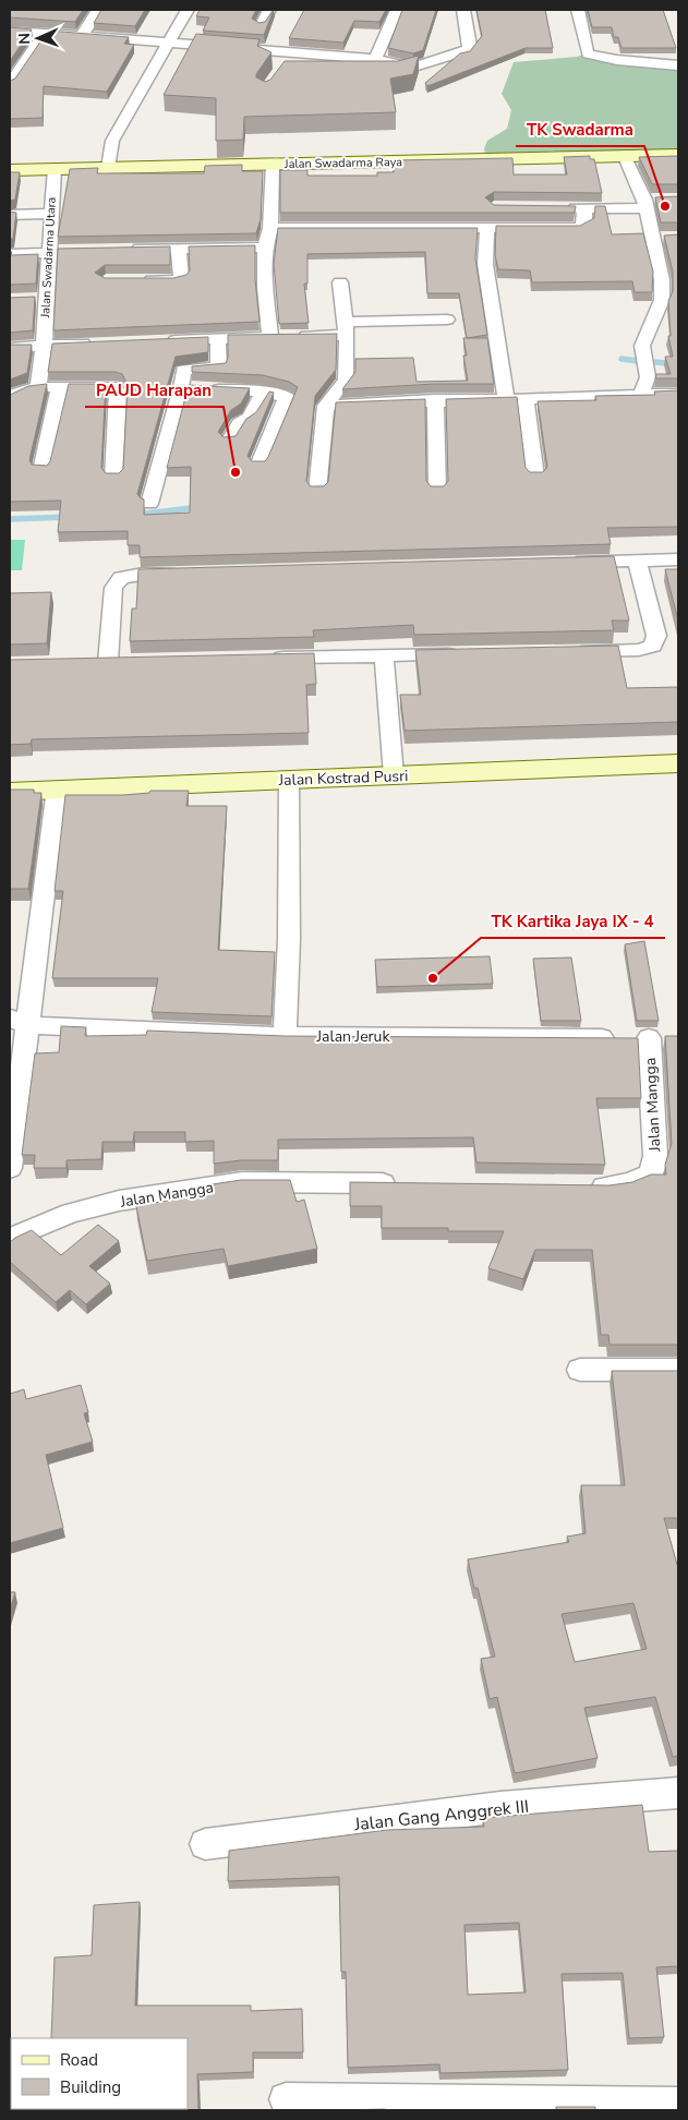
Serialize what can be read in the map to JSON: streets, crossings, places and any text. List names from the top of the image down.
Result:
{
  "streets": {
    "main road": ["Jalan Swadarma Raya", "Jalan Kostrad Pusri"],
    "street": [
      "Jalan Swadarma Utara",
      "Jalan Jeruk",
      "Jalan Mangga",
      "Jalan Gang Anggrek III"
    ]
  },
  "crossings": [
    ["Jalan Swadarma Raya", "Jalan Swadarma Utara"],
    ["Jalan Jeruk", "Jalan Mangga"]
  ],
  "places": ["TK Swadarma", "PAUD Harapan", "TK Kartika Jaya IX - 4"],
  "legend": ["Road", "Building"],
  "north": "left"
}
